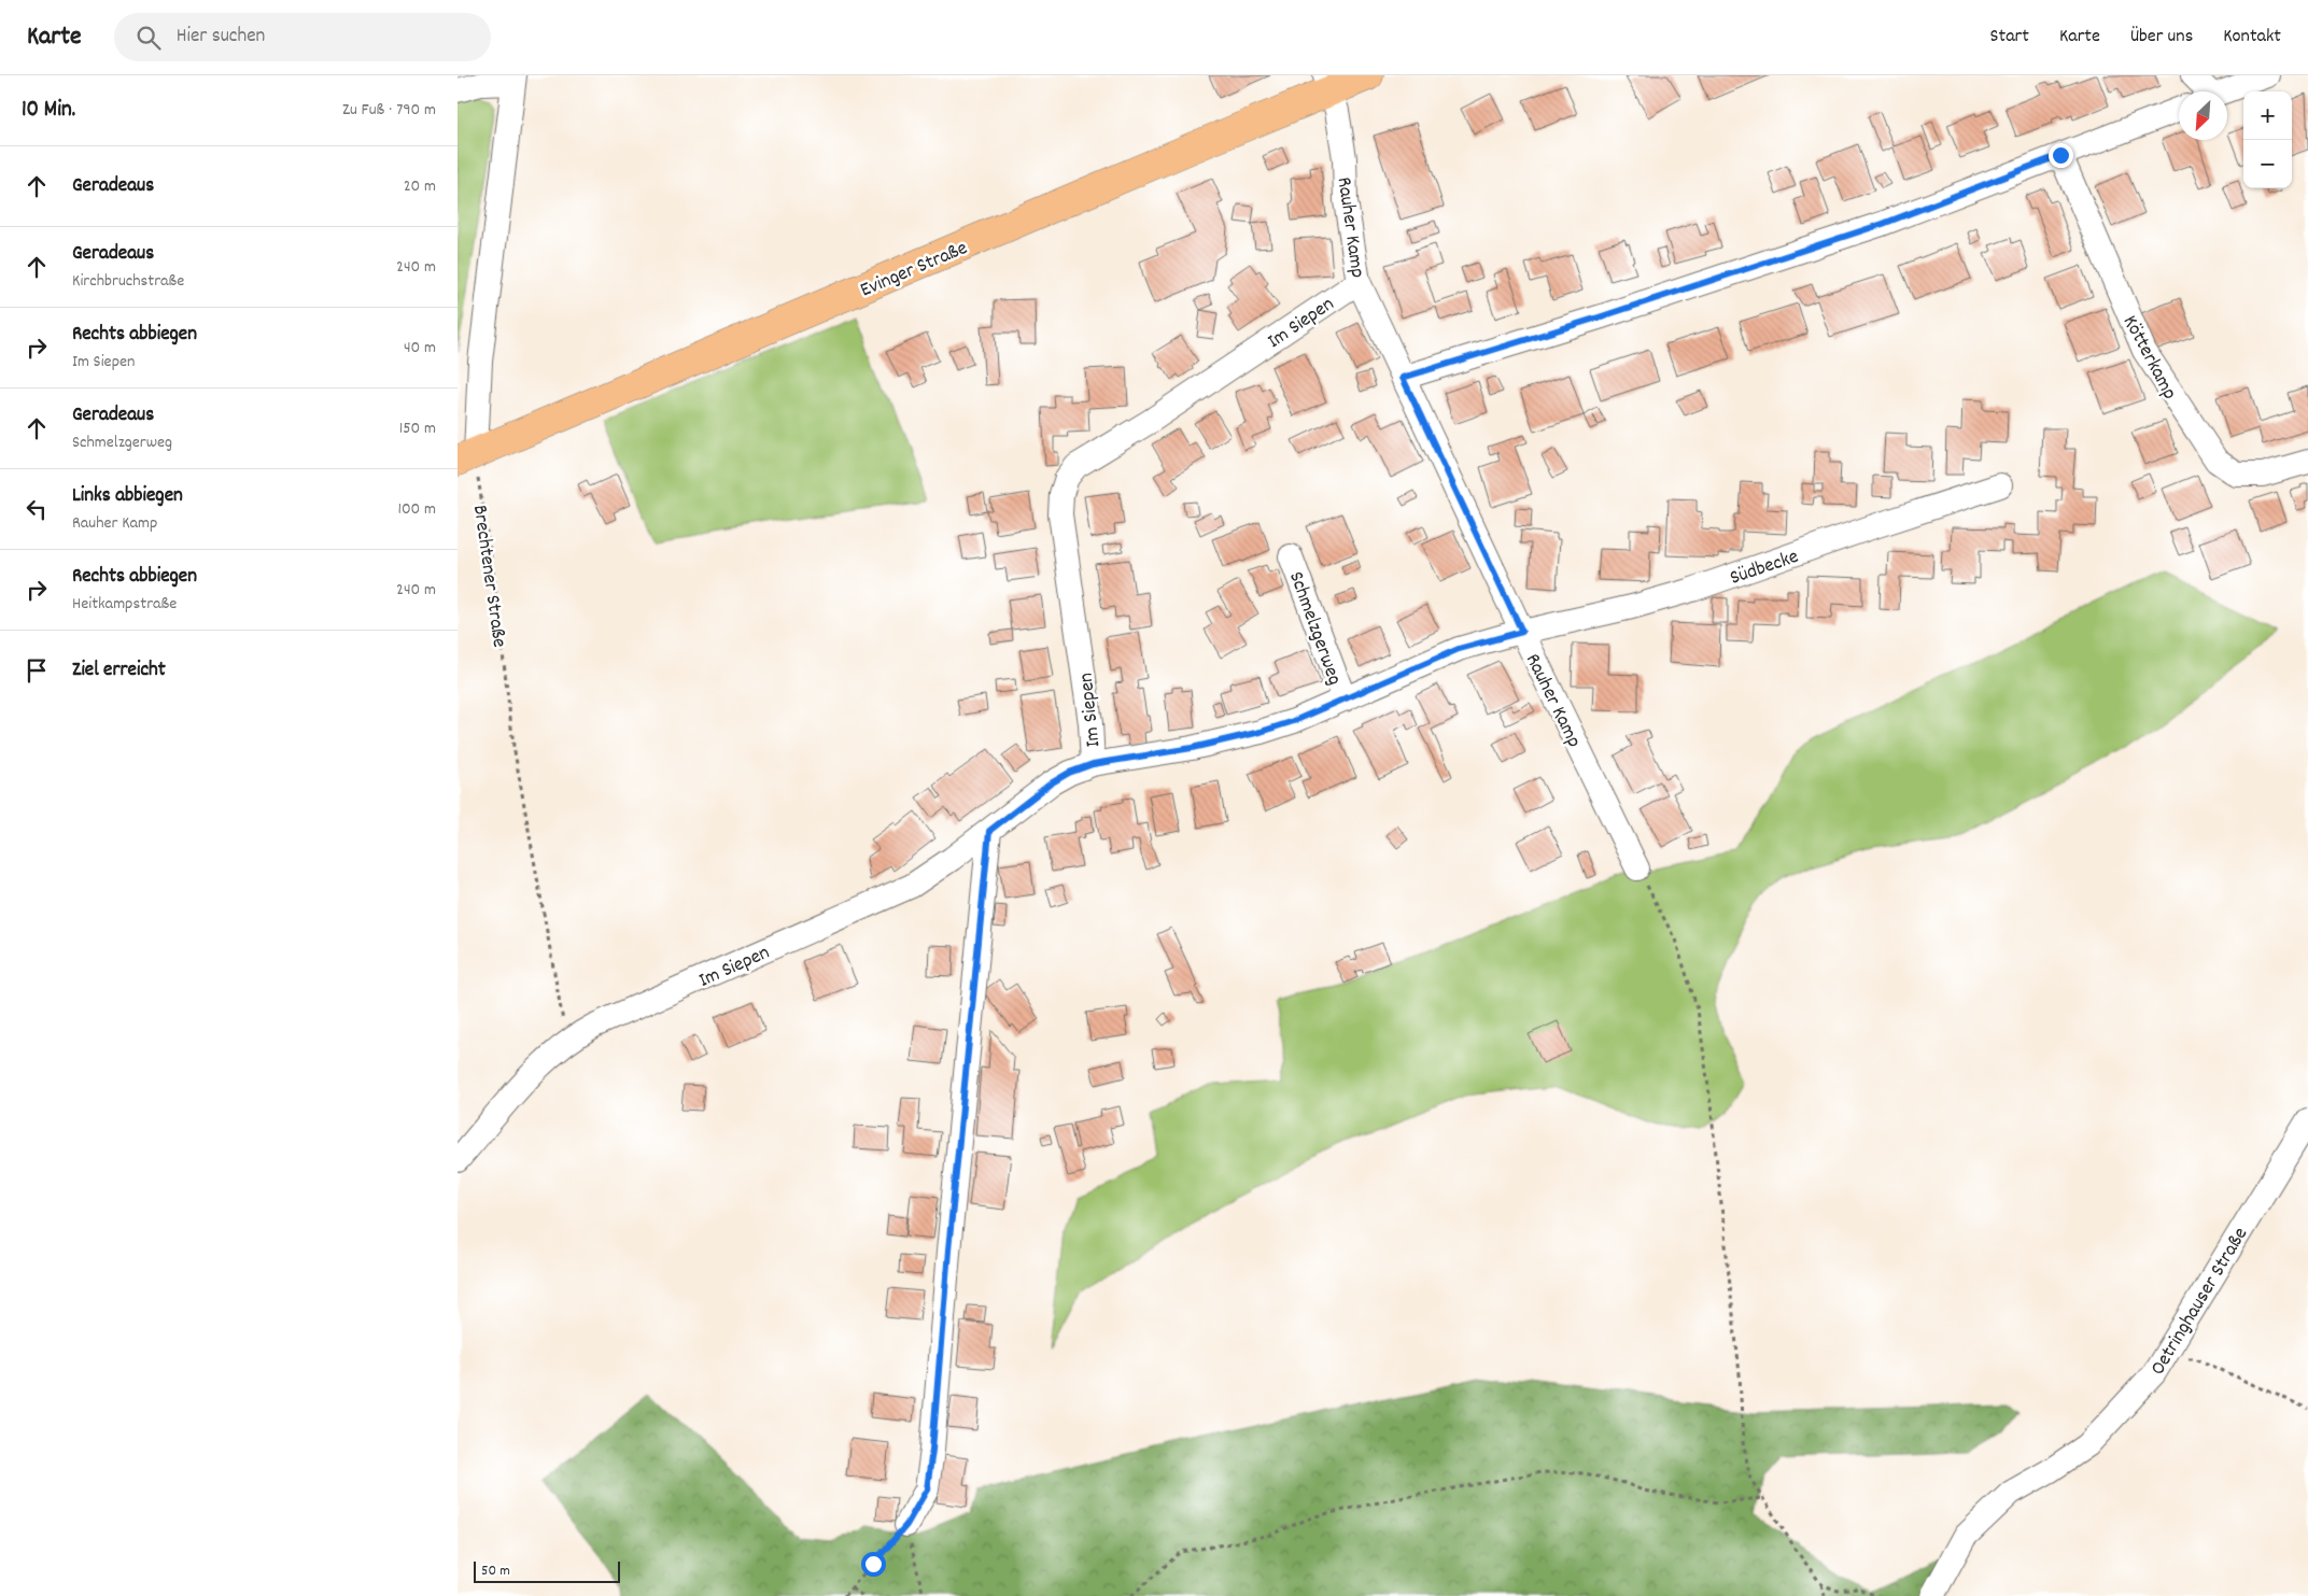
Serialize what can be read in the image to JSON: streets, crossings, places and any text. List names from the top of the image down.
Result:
{
  "streets": {
    "main road": ["Evinger Straße"],
    "street": [
      "Rauher Kamp",
      "Im Siepen",
      "Kötterkamp",
      "Südbecke",
      "Schmelzgerweg",
      "Oetringhauser Straße"
    ],
    "path": ["Brechtener Straße"]
  },
  "crossings": [
    ["Rauher Kamp", "Evinger Straße"],
    ["Rauher Kamp", "Im Siepen"],
    ["Rauher Kamp", "Südbecke"],
    ["Rauher Kamp", "Schmelzgerweg"],
    ["Evinger Straße", "Brechtener Straße"],
    ["Im Siepen", "Brechtener Straße"],
    ["Im Siepen", "Schmelzgerweg"],
    ["Südbecke", "Schmelzgerweg"]
  ],
  "scale_bar": "50 m",
  "north": "bottom left",
  "page": {
    "header": "Karte",
    "search": "Hier suchen",
    "nav": [
      "Start",
      "Karte",
      "Über uns",
      "Kontakt"
    ],
    "heading": ["10 Min.", "Zu Fuß · 790 m"],
    "map_buttons": ["+", "−"],
    "list": [
      ["Geradeaus", "20 m"],
      ["Geradeaus", "Kirchbruchstraße", "240 m"],
      ["Rechts abbiegen", "Im Siepen", "40 m"],
      ["Geradeaus", "Schmelzgerweg", "150 m"],
      ["Links abbiegen", "Rauher Kamp", "100 m"],
      ["Rechts abbiegen", "Heitkampstraße", "240 m"],
      "Ziel erreicht"
    ],
    "scale": "50 m"
  }
}
